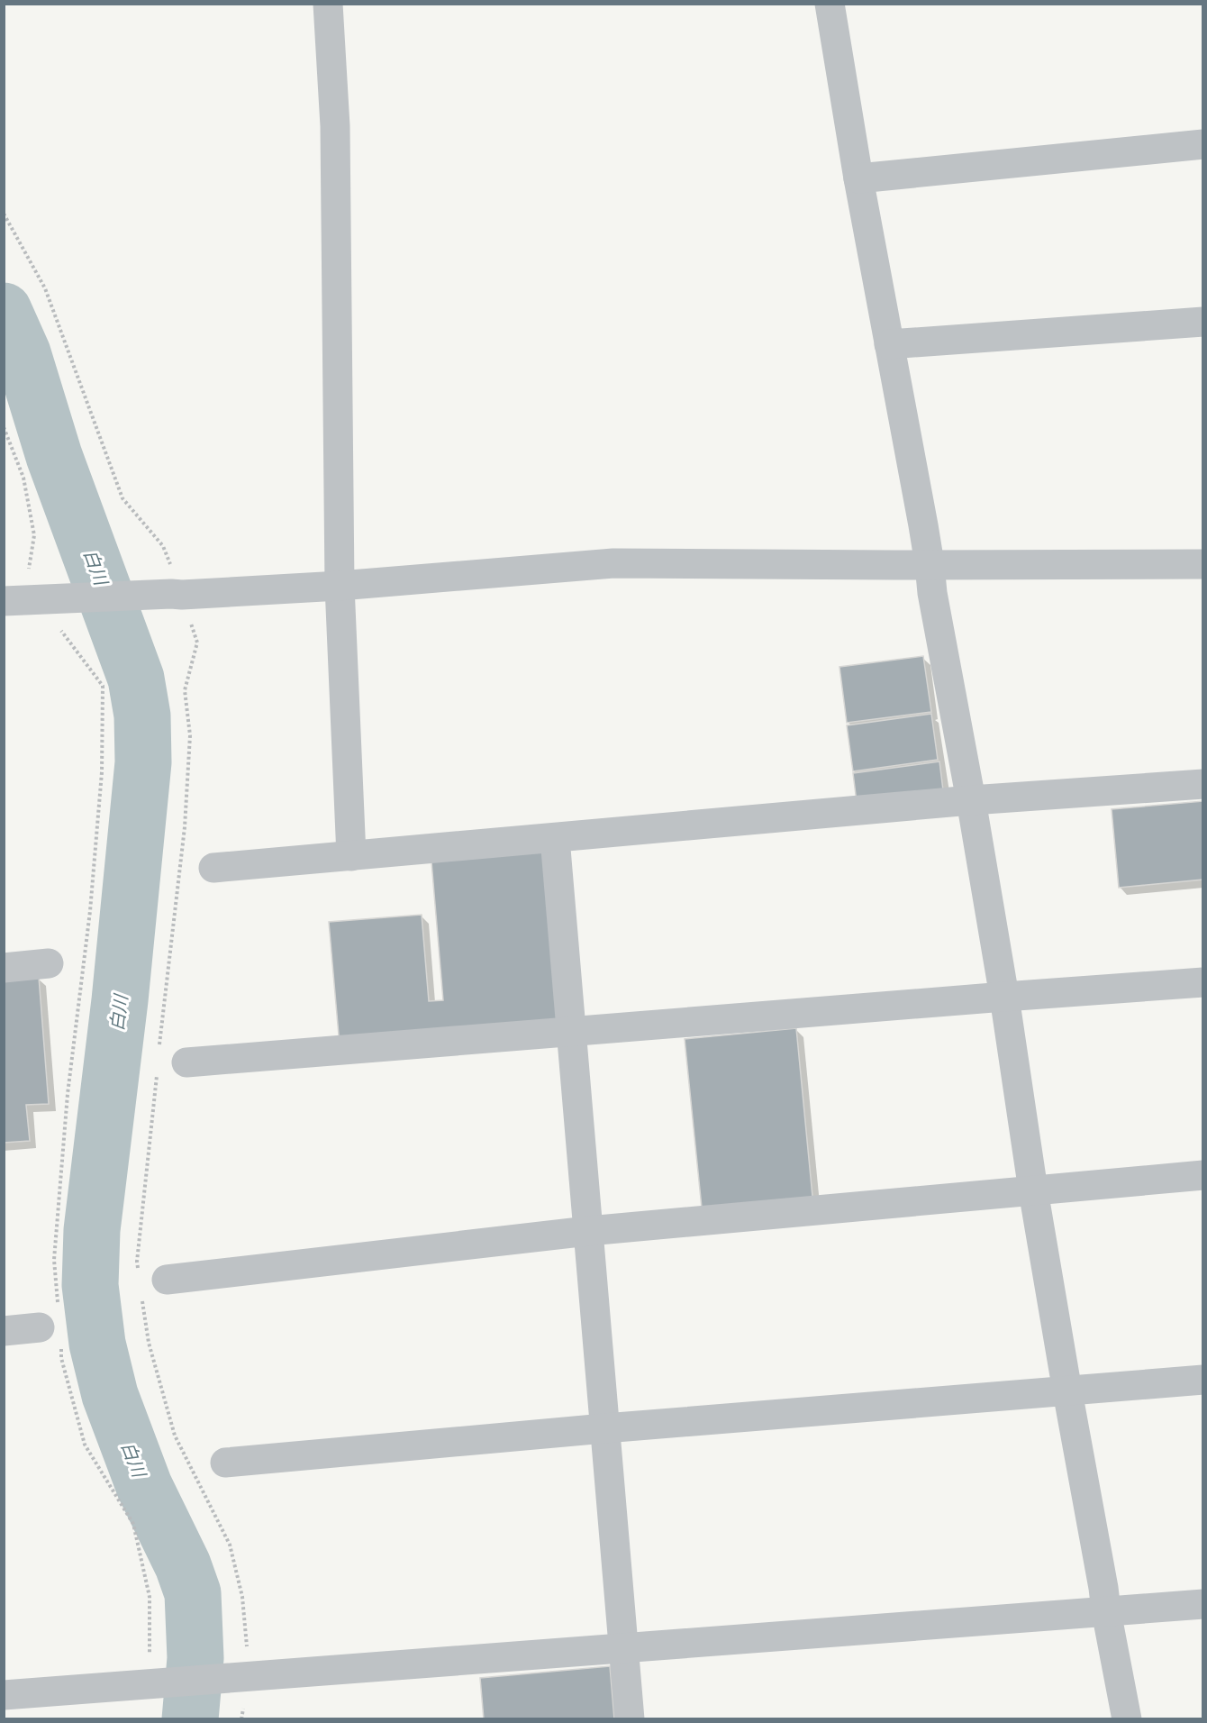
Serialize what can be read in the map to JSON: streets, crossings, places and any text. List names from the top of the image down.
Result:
{
  "water": ["白川"]
}
